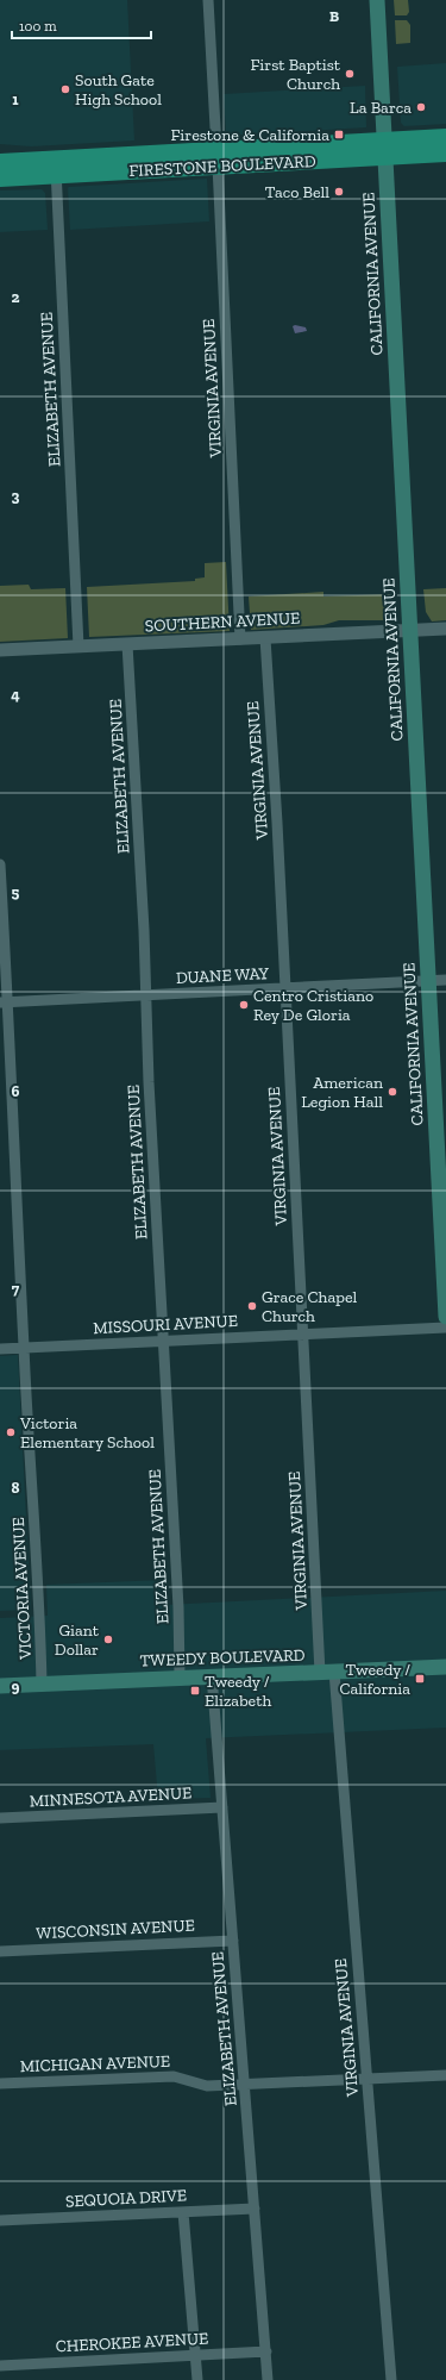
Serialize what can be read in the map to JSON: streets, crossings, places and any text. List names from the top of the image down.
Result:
{
  "streets": {
    "main road": ["FIRESTONE BOULEVARD", "CALIFORNIA AVENUE", "TWEEDY BOULEVARD"],
    "street": [
      "VIRGINIA AVENUE",
      "ELIZABETH AVENUE",
      "SOUTHERN AVENUE",
      "DUANE WAY",
      "MISSOURI AVENUE",
      "VICTORIA AVENUE",
      "MINNESOTA AVENUE",
      "WISCONSIN AVENUE",
      "MICHIGAN AVENUE",
      "SEQUOIA DRIVE",
      "CHEROKEE AVENUE"
    ]
  },
  "crossings": [
    ["FIRESTONE BOULEVARD", "CALIFORNIA AVENUE"],
    ["FIRESTONE BOULEVARD", "VIRGINIA AVENUE"],
    ["FIRESTONE BOULEVARD", "ELIZABETH AVENUE"],
    ["CALIFORNIA AVENUE", "SOUTHERN AVENUE"],
    ["CALIFORNIA AVENUE", "DUANE WAY"],
    ["VIRGINIA AVENUE", "SOUTHERN AVENUE"],
    ["VIRGINIA AVENUE", "DUANE WAY"],
    ["VIRGINIA AVENUE", "MISSOURI AVENUE"],
    ["VIRGINIA AVENUE", "TWEEDY BOULEVARD"],
    ["VIRGINIA AVENUE", "MICHIGAN AVENUE"],
    ["ELIZABETH AVENUE", "SOUTHERN AVENUE"],
    ["ELIZABETH AVENUE", "DUANE WAY"],
    ["ELIZABETH AVENUE", "MISSOURI AVENUE"],
    ["ELIZABETH AVENUE", "TWEEDY BOULEVARD"],
    ["ELIZABETH AVENUE", "MINNESOTA AVENUE"],
    ["ELIZABETH AVENUE", "WISCONSIN AVENUE"],
    ["ELIZABETH AVENUE", "MICHIGAN AVENUE"],
    ["ELIZABETH AVENUE", "SEQUOIA DRIVE"],
    ["ELIZABETH AVENUE", "CHEROKEE AVENUE"],
    ["DUANE WAY", "VICTORIA AVENUE"],
    ["MISSOURI AVENUE", "VICTORIA AVENUE"],
    ["VICTORIA AVENUE", "TWEEDY BOULEVARD"]
  ],
  "places": {
    "other": [
      "First Baptist Church",
      "South Gate High School",
      "La Barca",
      "Taco Bell",
      "Centro Cristiano Rey De Gloria",
      "American Legion Hall",
      "Grace Chapel Church",
      "Victoria Elementary School",
      "Giant Dollar"
    ],
    "transit": ["Firestone & California", "Tweedy / California", "Tweedy / Elizabeth"]
  },
  "scale_bar": "100 m",
  "grid": {
    "columns": ["B"],
    "rows": [
      "1",
      "2",
      "3",
      "4",
      "5",
      "6",
      "7",
      "8",
      "9"
    ]
  }
}
